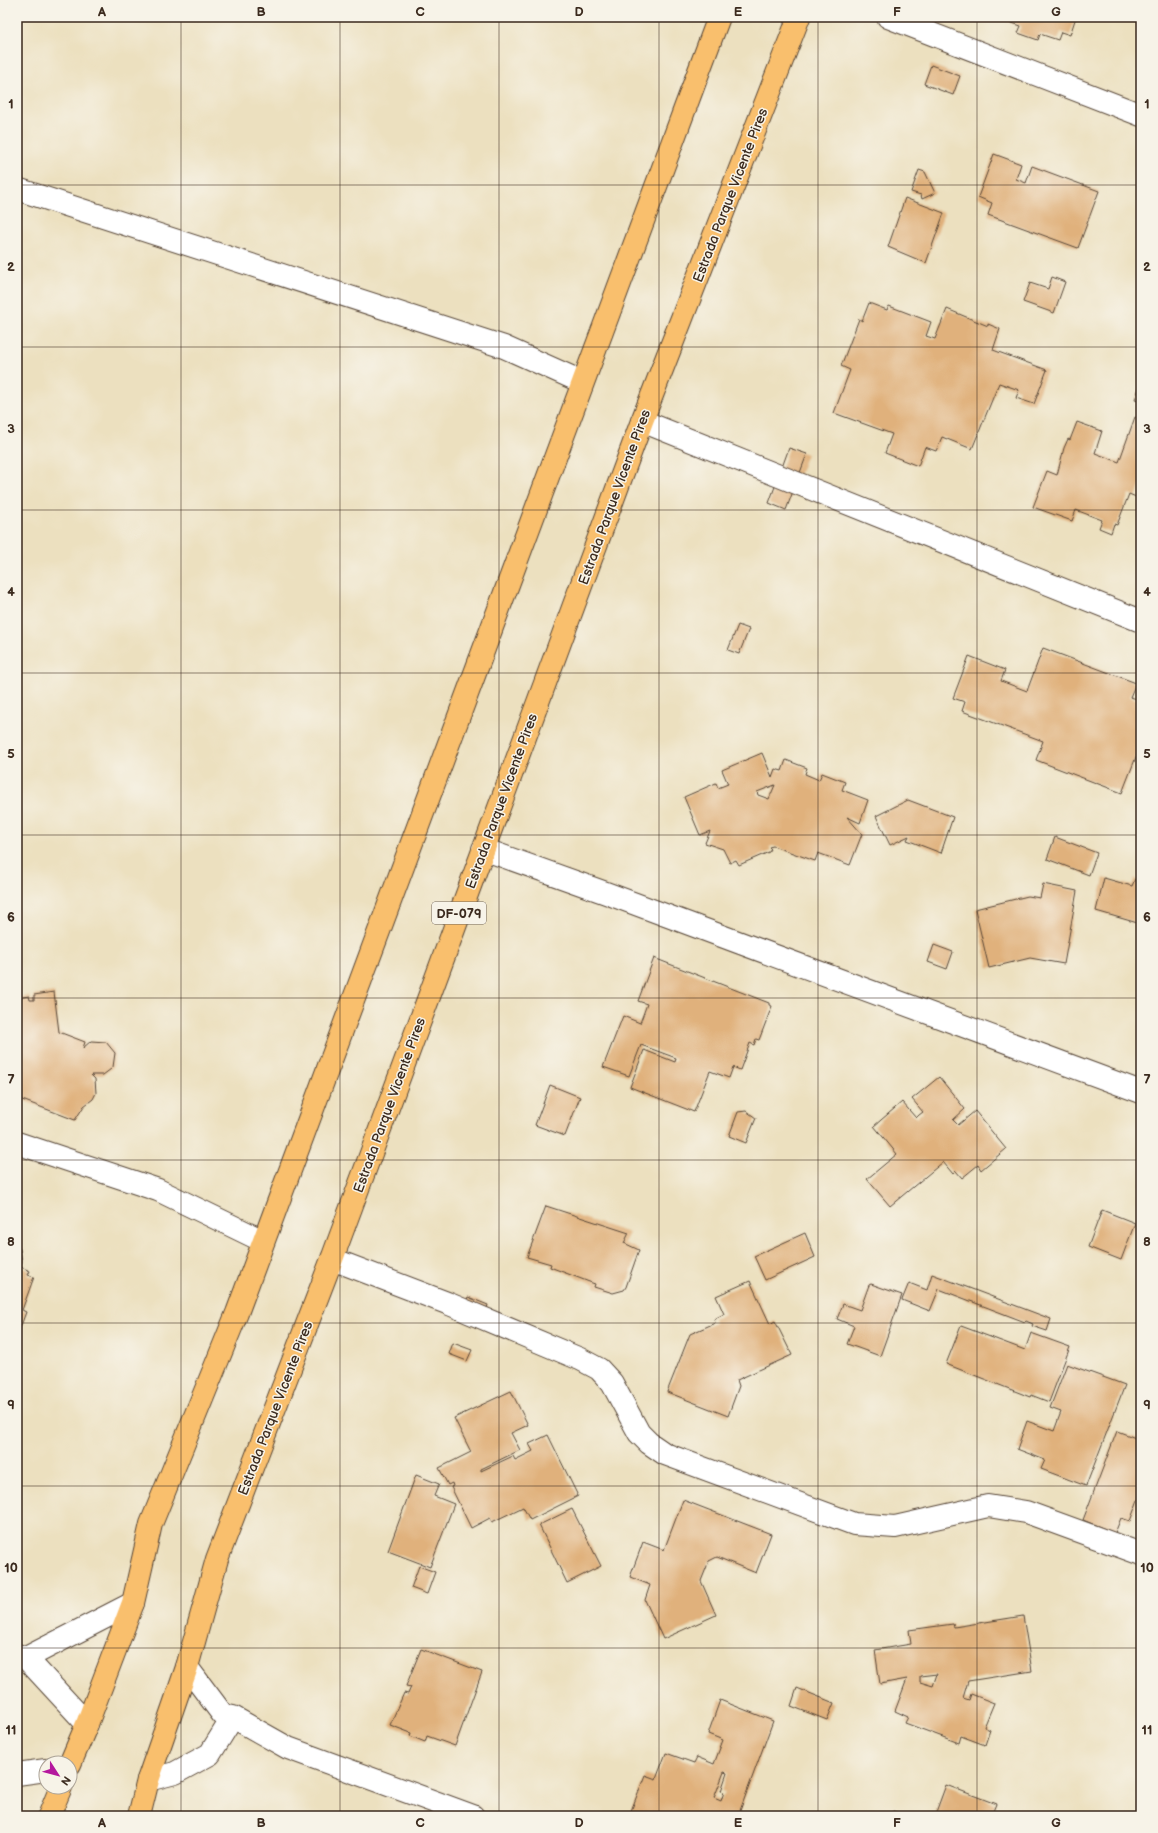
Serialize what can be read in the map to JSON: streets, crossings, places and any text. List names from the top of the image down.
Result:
{
  "streets": {
    "main road": ["Estrada Parque Vicente Pires", "DF-079"]
  },
  "north": "bottom right",
  "grid": {
    "columns": [
      "A",
      "B",
      "C",
      "D",
      "E",
      "F",
      "G"
    ],
    "rows": [
      "1",
      "2",
      "3",
      "4",
      "5",
      "6",
      "7",
      "8",
      "9",
      "10",
      "11"
    ]
  }
}
